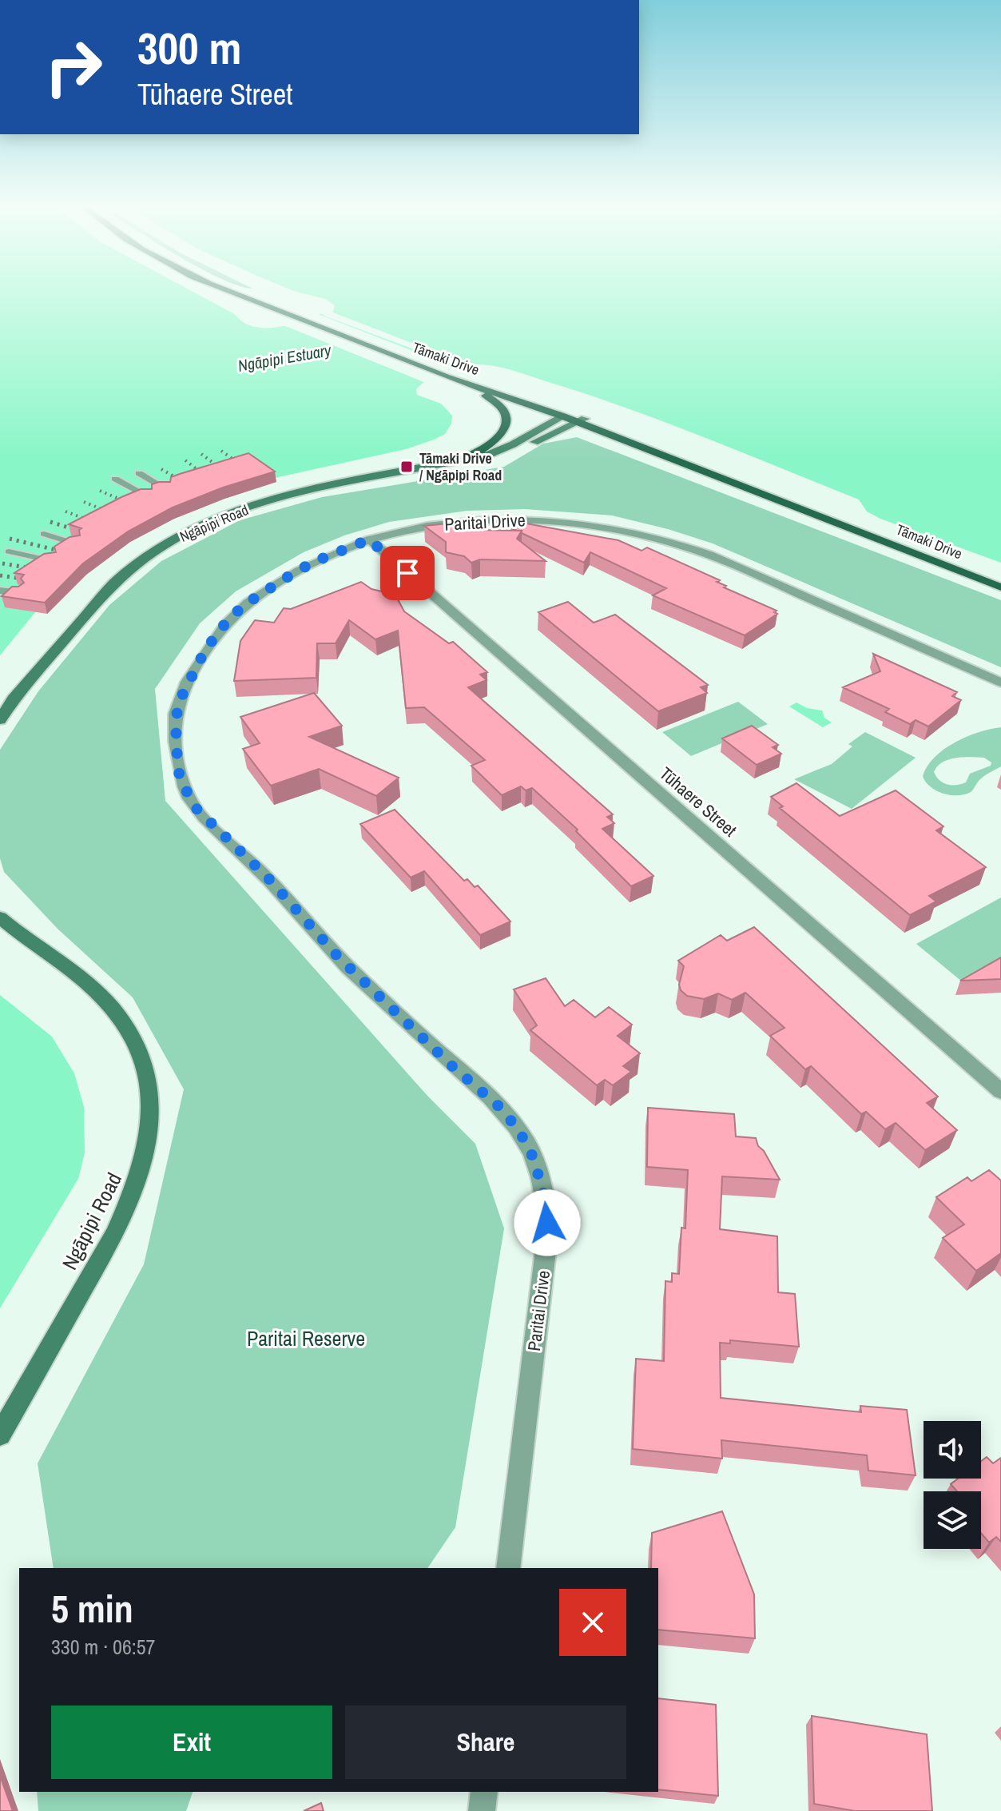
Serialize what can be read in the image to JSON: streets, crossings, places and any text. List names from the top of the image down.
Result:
{
  "streets": {
    "main road": ["Tāmaki Drive", "Ngāpipi Road"],
    "street": ["Paritai Drive", "Tūhaere Street"]
  },
  "crossings": [
    ["Tāmaki Drive", "Ngāpipi Road"],
    ["Paritai Drive", "Tūhaere Street"]
  ],
  "water": ["Ngāpipi Estuary"],
  "parks": ["Paritai Reserve"],
  "places": {
    "transit": ["Tāmaki Drive / Ngāpipi Road"]
  },
  "page": {
    "turn": ["300 m", "Tūhaere Street"],
    "heading": ["5 min", "330 m · 06:57"],
    "buttons": ["Exit", "Share"]
  }
}
